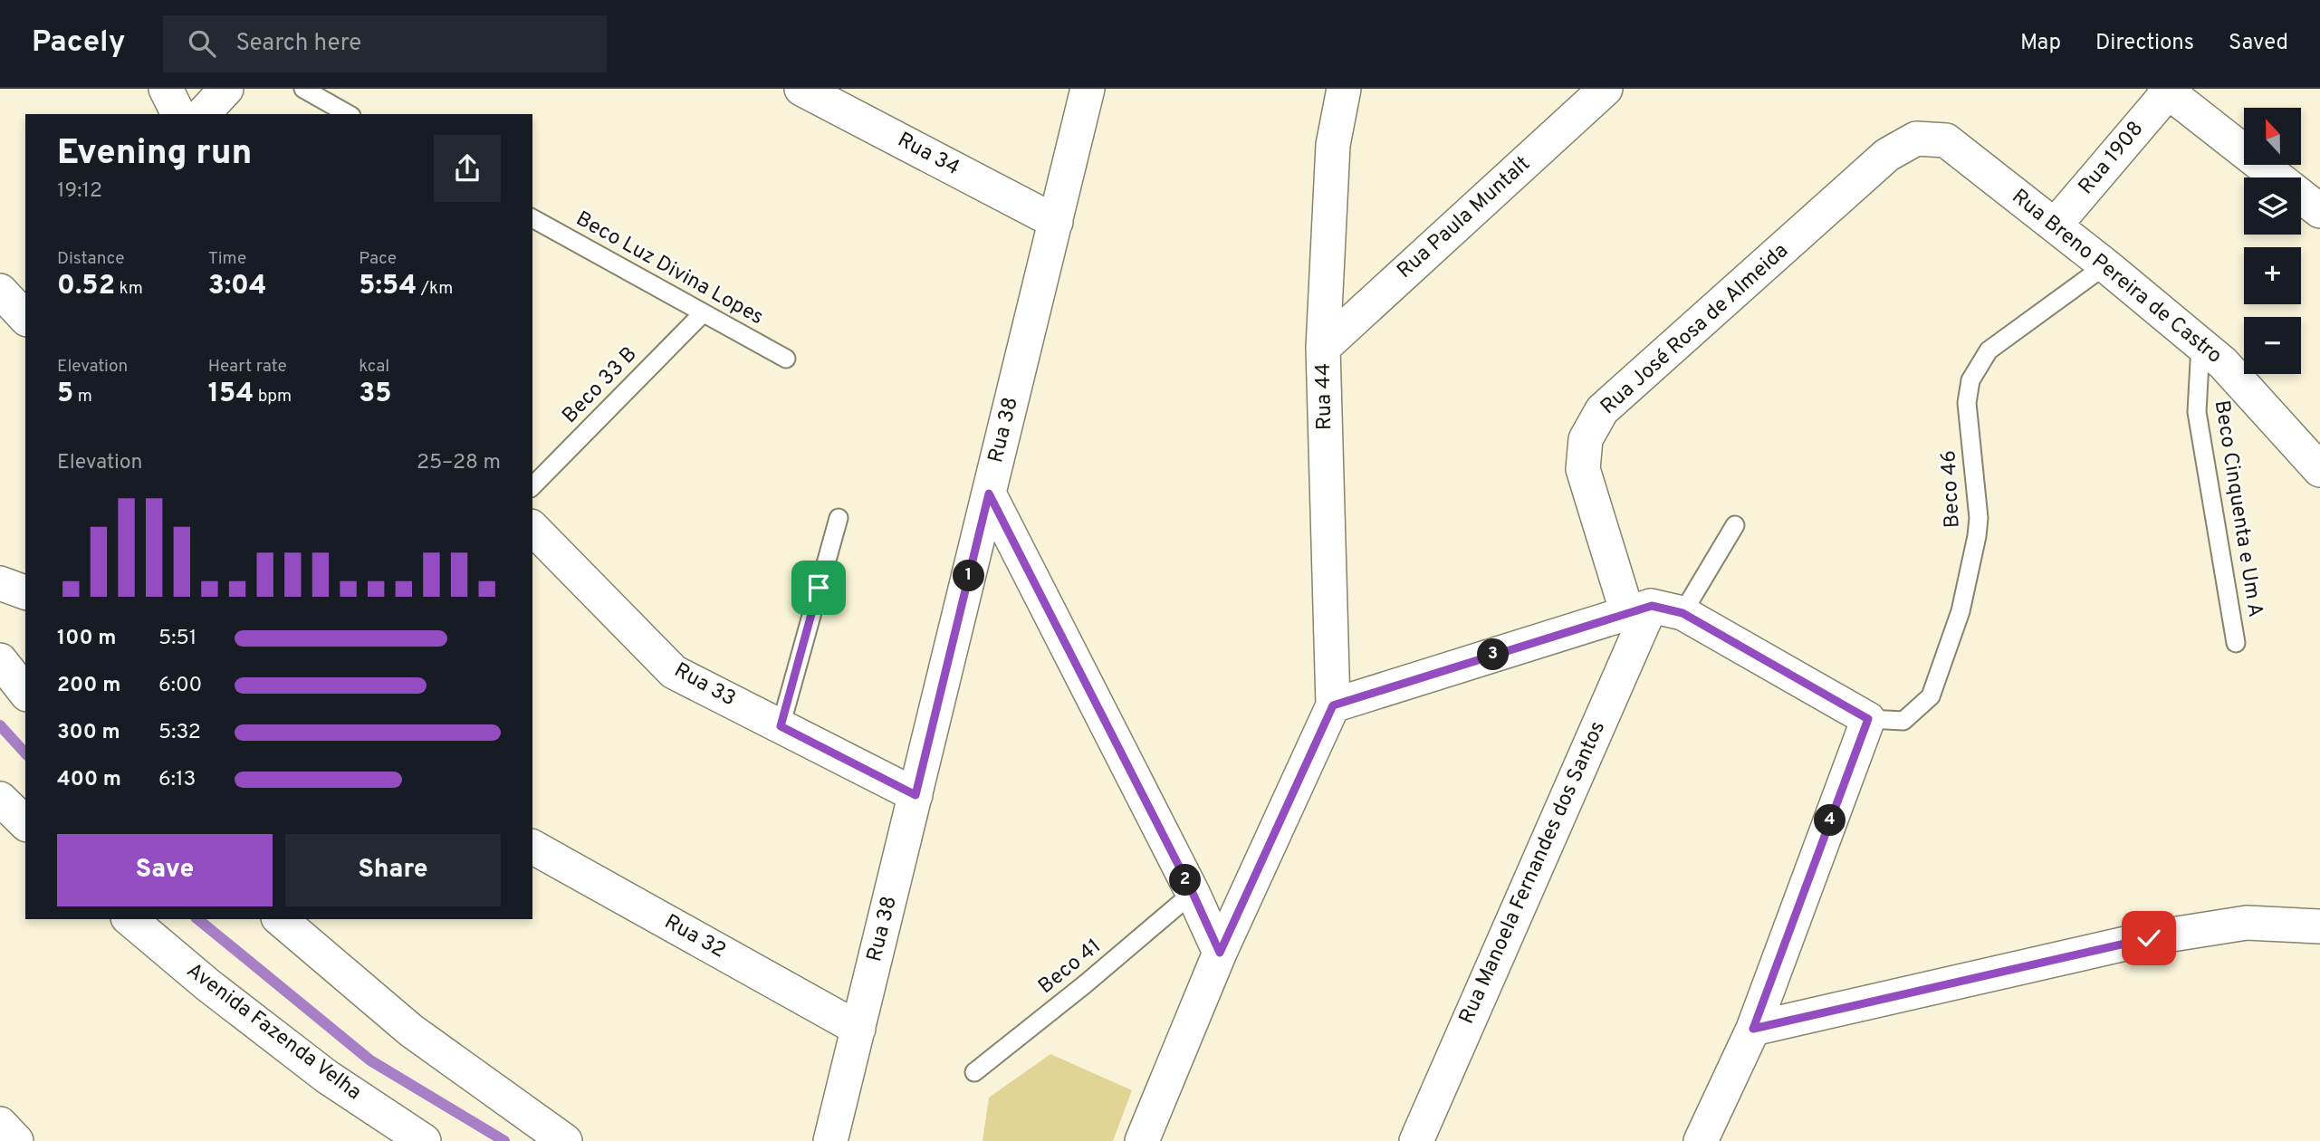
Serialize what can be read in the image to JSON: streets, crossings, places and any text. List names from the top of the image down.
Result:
{
  "streets": {
    "street": [
      "Rua 34",
      "Rua 1908",
      "Rua Paula Muntalt",
      "Rua Breno Pereira de Castro",
      "Rua José Rosa de Almeida",
      "Rua 44",
      "Rua 38",
      "Rua 33",
      "Rua Manoela Fernandes dos Santos",
      "Rua 32",
      "Avenida Fazenda Velha"
    ],
    "lane": [
      "Beco Luz Divina Lopes",
      "Beco 33 B",
      "Beco 46",
      "Beco Cinquenta e Um A",
      "Beco 41"
    ]
  },
  "crossings": [
    ["Rua 34", "Rua 38"],
    ["Rua 1908", "Rua Breno Pereira de Castro"],
    ["Rua Paula Muntalt", "Rua 44"],
    ["Beco Luz Divina Lopes", "Beco 33 B"],
    ["Rua Breno Pereira de Castro", "Rua José Rosa de Almeida"],
    ["Rua Breno Pereira de Castro", "Beco 46"],
    ["Rua Breno Pereira de Castro", "Beco Cinquenta e Um A"],
    ["Rua José Rosa de Almeida", "Rua Manoela Fernandes dos Santos"],
    ["Rua 38", "Rua 33"],
    ["Rua 38", "Rua 32"]
  ],
  "north": "top",
  "page": {
    "header": "Pacely",
    "search": "Search here",
    "nav": ["Map", "Directions", "Saved"],
    "map_buttons": ["+", "−"],
    "heading": ["Evening run", "19:12"],
    "stats": [
      ["Distance", "0.52 km"],
      ["Time", "3:04"],
      ["Pace", "5:54 /km"],
      ["Elevation", "5 m"],
      ["Heart rate", "154 bpm"],
      ["kcal", "35"]
    ],
    "chart": ["Elevation", "25–28 m"],
    "pins": [
      "1",
      "3",
      "4",
      "2"
    ],
    "list": [
      {
        "name": "100 m",
        "note": "5:51"
      },
      {
        "name": "200 m",
        "note": "6:00"
      },
      {
        "name": "300 m",
        "note": "5:32"
      },
      {
        "name": "400 m",
        "note": "6:13"
      }
    ],
    "buttons": ["Save", "Share"]
  }
}
